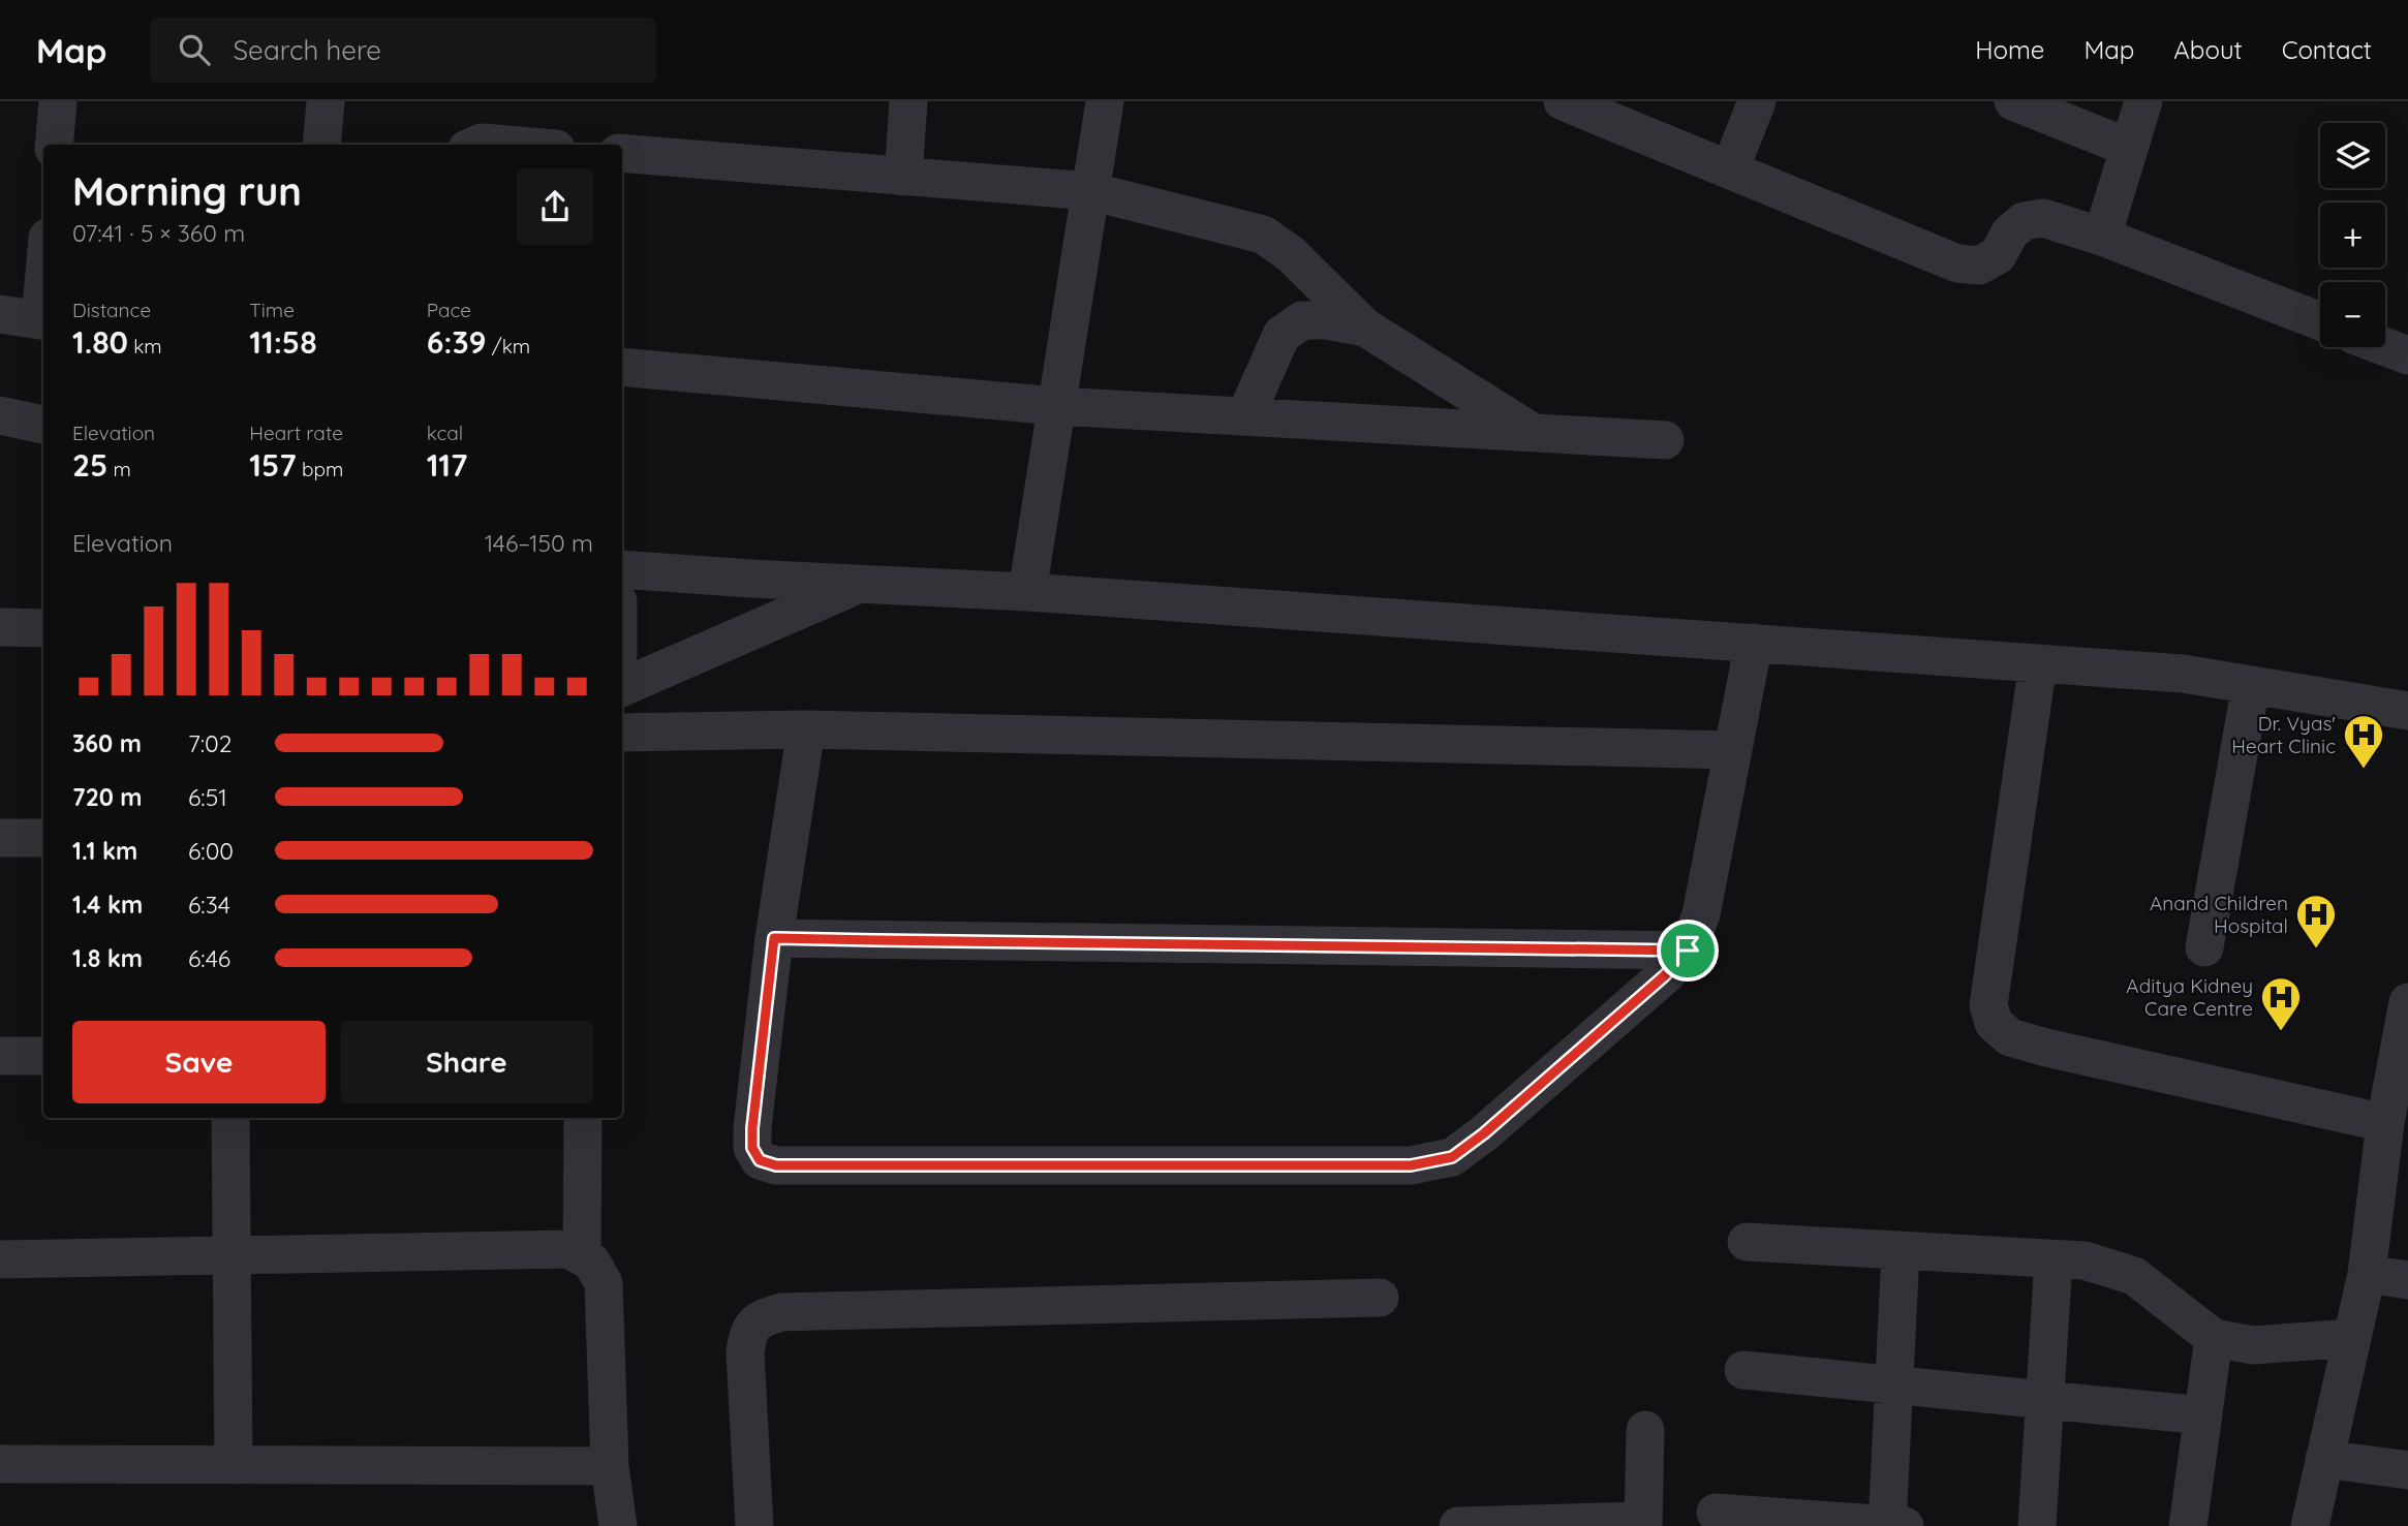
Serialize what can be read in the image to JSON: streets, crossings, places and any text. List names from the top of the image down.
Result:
{
  "places": {
    "hospital": ["Dr. Vyas' Heart Clinic", "Anand Children Hospital", "Aditya Kidney Care Centre"]
  },
  "page": {
    "header": "Map",
    "search": "Search here",
    "nav": [
      "Home",
      "Map",
      "About",
      "Contact"
    ],
    "map_buttons": ["+", "−"],
    "heading": ["Morning run", "07:41 · 5 × 360 m"],
    "stats": [
      ["Distance", "1.80 km"],
      ["Time", "11:58"],
      ["Pace", "6:39 /km"],
      ["Elevation", "25 m"],
      ["Heart rate", "157 bpm"],
      ["kcal", "117"]
    ],
    "chart": ["Elevation", "146–150 m"],
    "list": [
      {
        "name": "360 m",
        "note": "7:02"
      },
      {
        "name": "720 m",
        "note": "6:51"
      },
      {
        "name": "1.1 km",
        "note": "6:00"
      },
      {
        "name": "1.4 km",
        "note": "6:34"
      },
      {
        "name": "1.8 km",
        "note": "6:46"
      }
    ],
    "buttons": ["Save", "Share"]
  }
}
